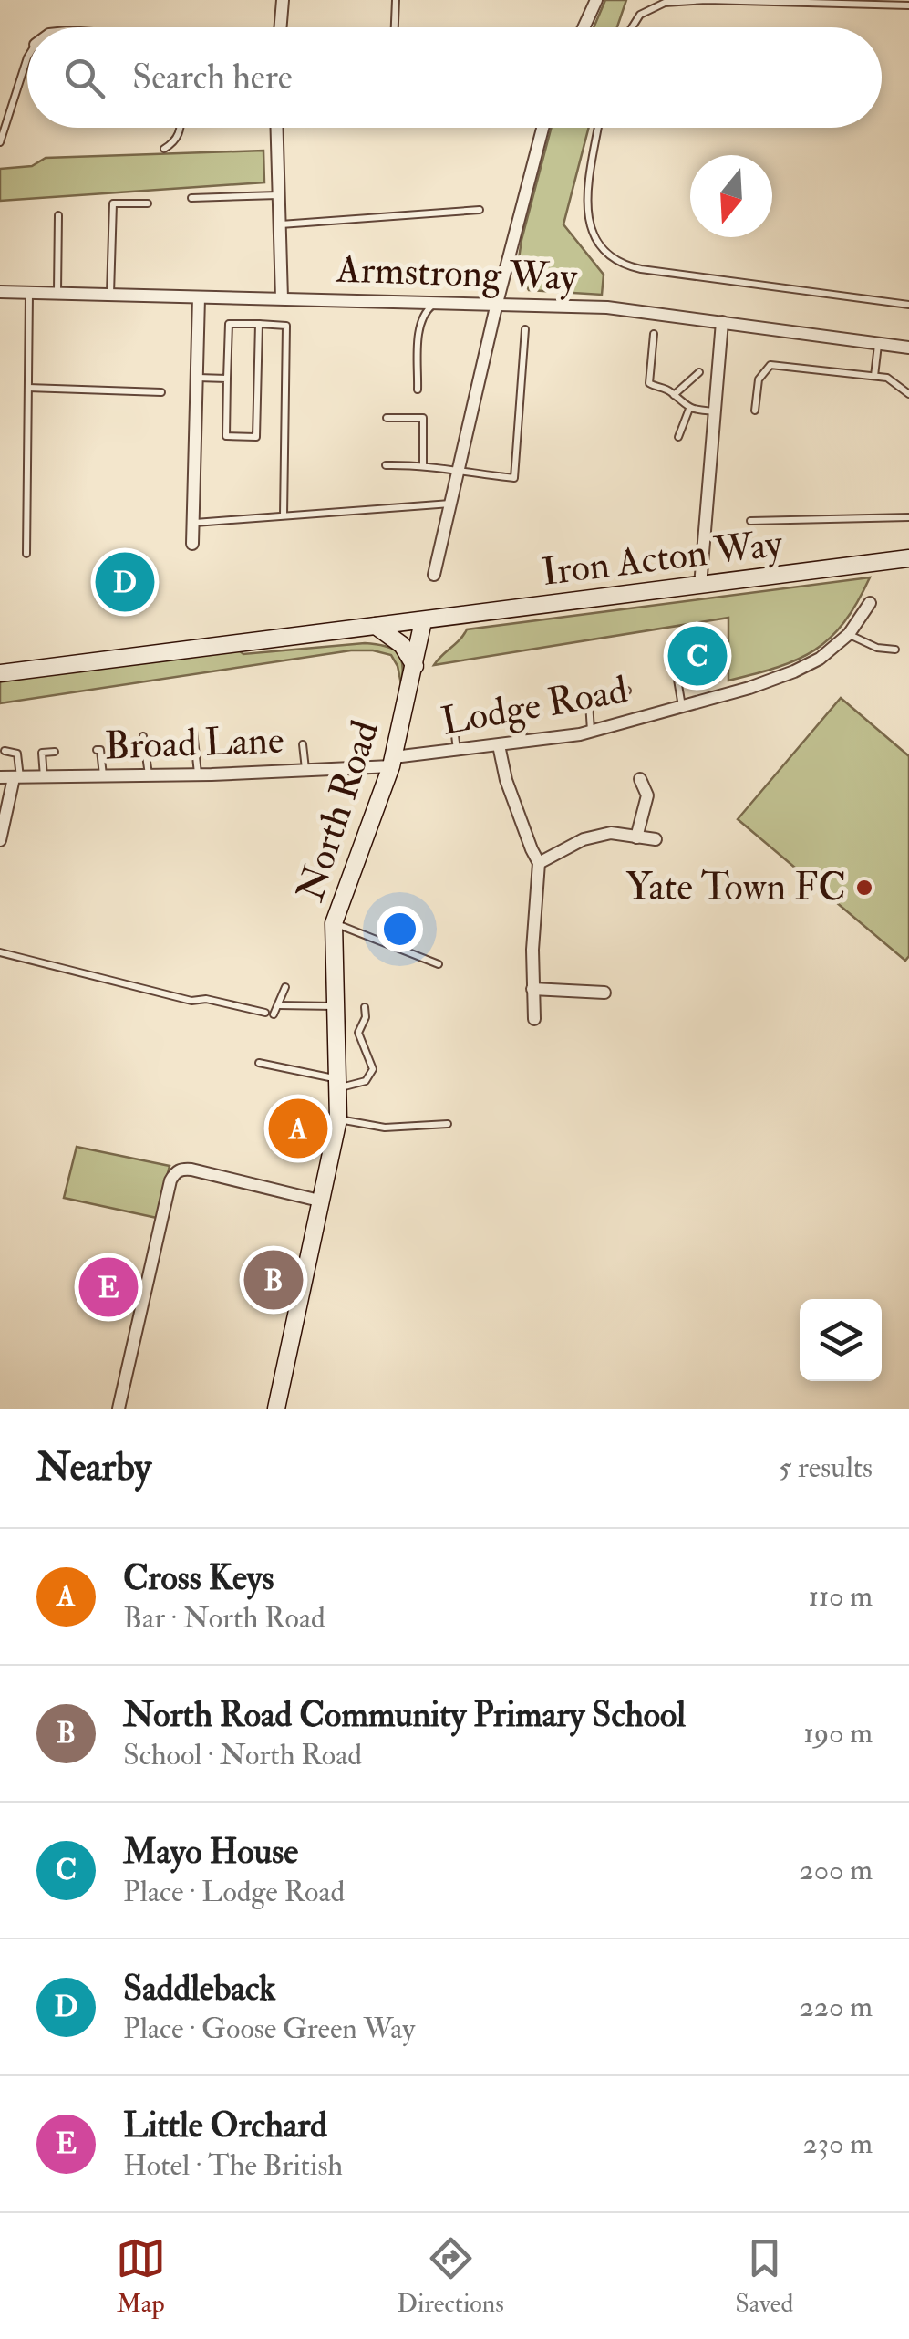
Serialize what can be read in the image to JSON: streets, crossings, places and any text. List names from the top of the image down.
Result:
{
  "streets": {
    "main road": ["Iron Acton Way", "North Road"],
    "street": ["Armstrong Way", "Lodge Road", "Broad Lane"]
  },
  "crossings": [
    ["Iron Acton Way", "North Road"],
    ["Lodge Road", "Broad Lane"],
    ["Lodge Road", "North Road"],
    ["Broad Lane", "North Road"]
  ],
  "places": ["Yate Town FC"],
  "north": "bottom",
  "page": {
    "search": "Search here",
    "pins": [
      "D",
      "C",
      "A",
      "B",
      "E"
    ],
    "heading": ["Nearby", "5 results"],
    "list": [
      {
        "mark": "A",
        "name": "Cross Keys",
        "note": "Bar · North Road",
        "value": "110 m"
      },
      {
        "mark": "B",
        "name": "North Road Community Primary School",
        "note": "School · North Road",
        "value": "190 m"
      },
      {
        "mark": "C",
        "name": "Mayo House",
        "note": "Place · Lodge Road",
        "value": "200 m"
      },
      {
        "mark": "D",
        "name": "Saddleback",
        "note": "Place · Goose Green Way",
        "value": "220 m"
      },
      {
        "mark": "E",
        "name": "Little Orchard",
        "note": "Hotel · The British",
        "value": "230 m"
      }
    ],
    "nav": ["Map", "Directions", "Saved"]
  }
}
